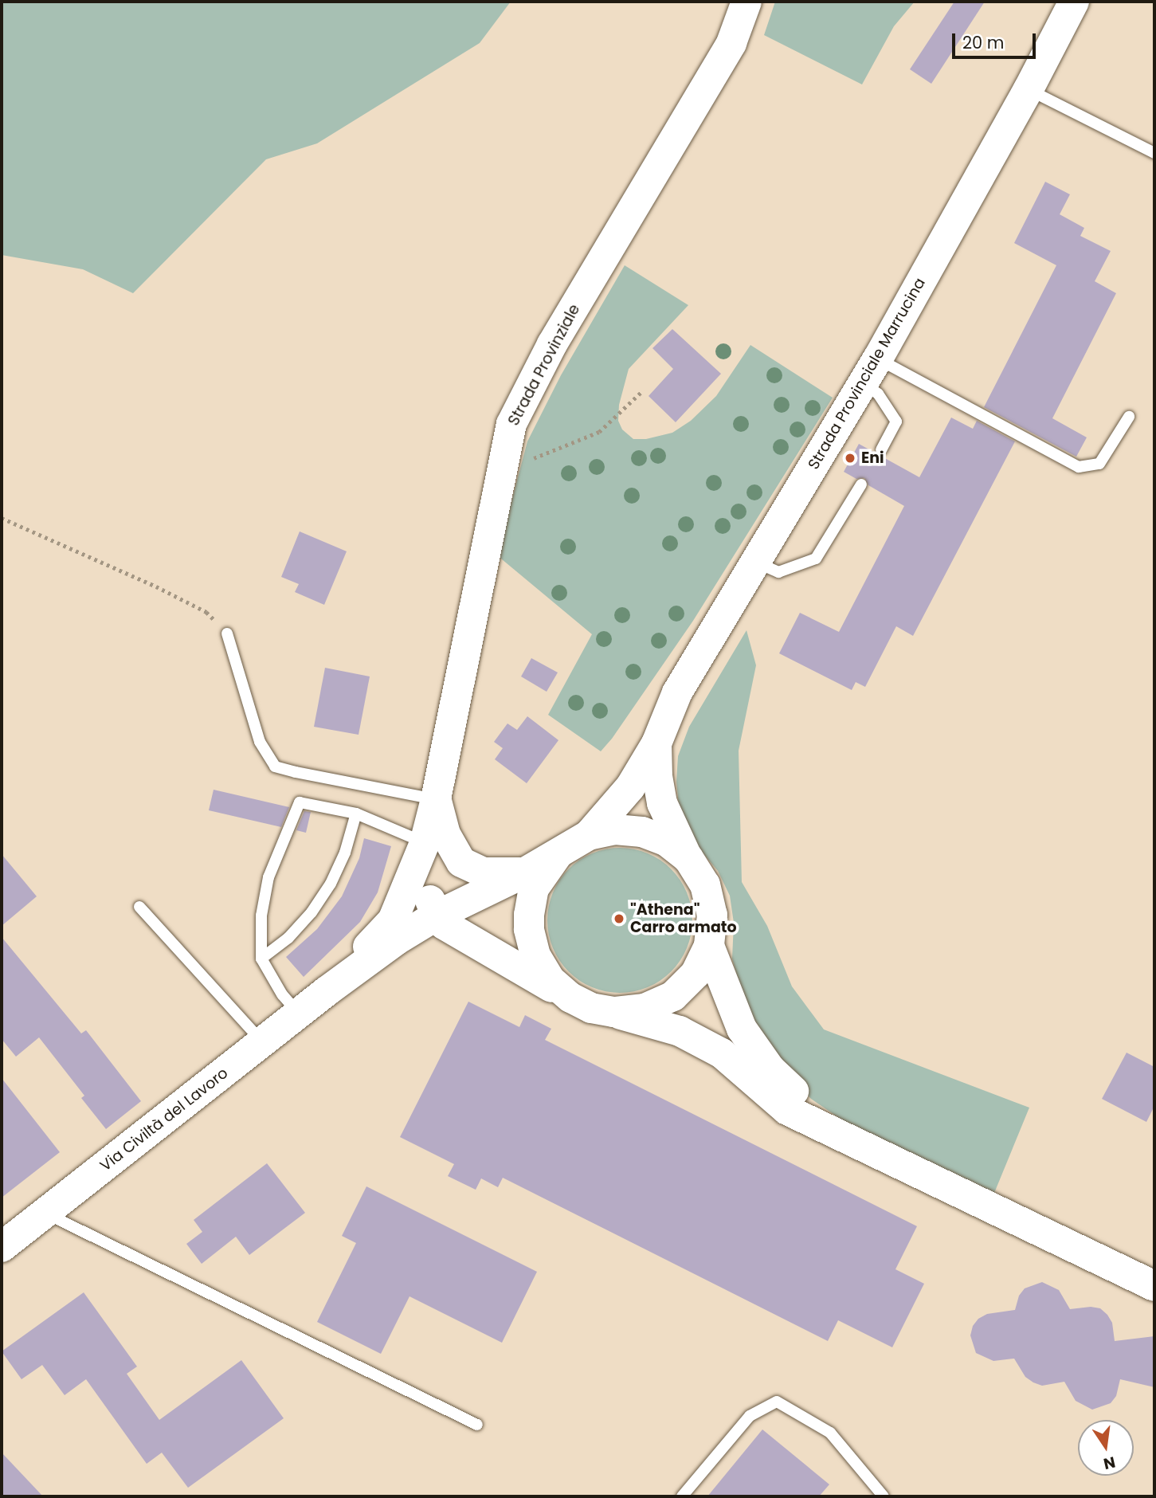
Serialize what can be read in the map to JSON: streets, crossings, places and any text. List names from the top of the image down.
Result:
{
  "streets": {
    "main road": ["Strada Provinziale", "Strada Provinciale Marrucina", "Via Civiltà del Lavoro"]
  },
  "places": ["Eni", "\"Athena\" Carro armato"],
  "scale_bar": "20 m",
  "north": "bottom"
}
